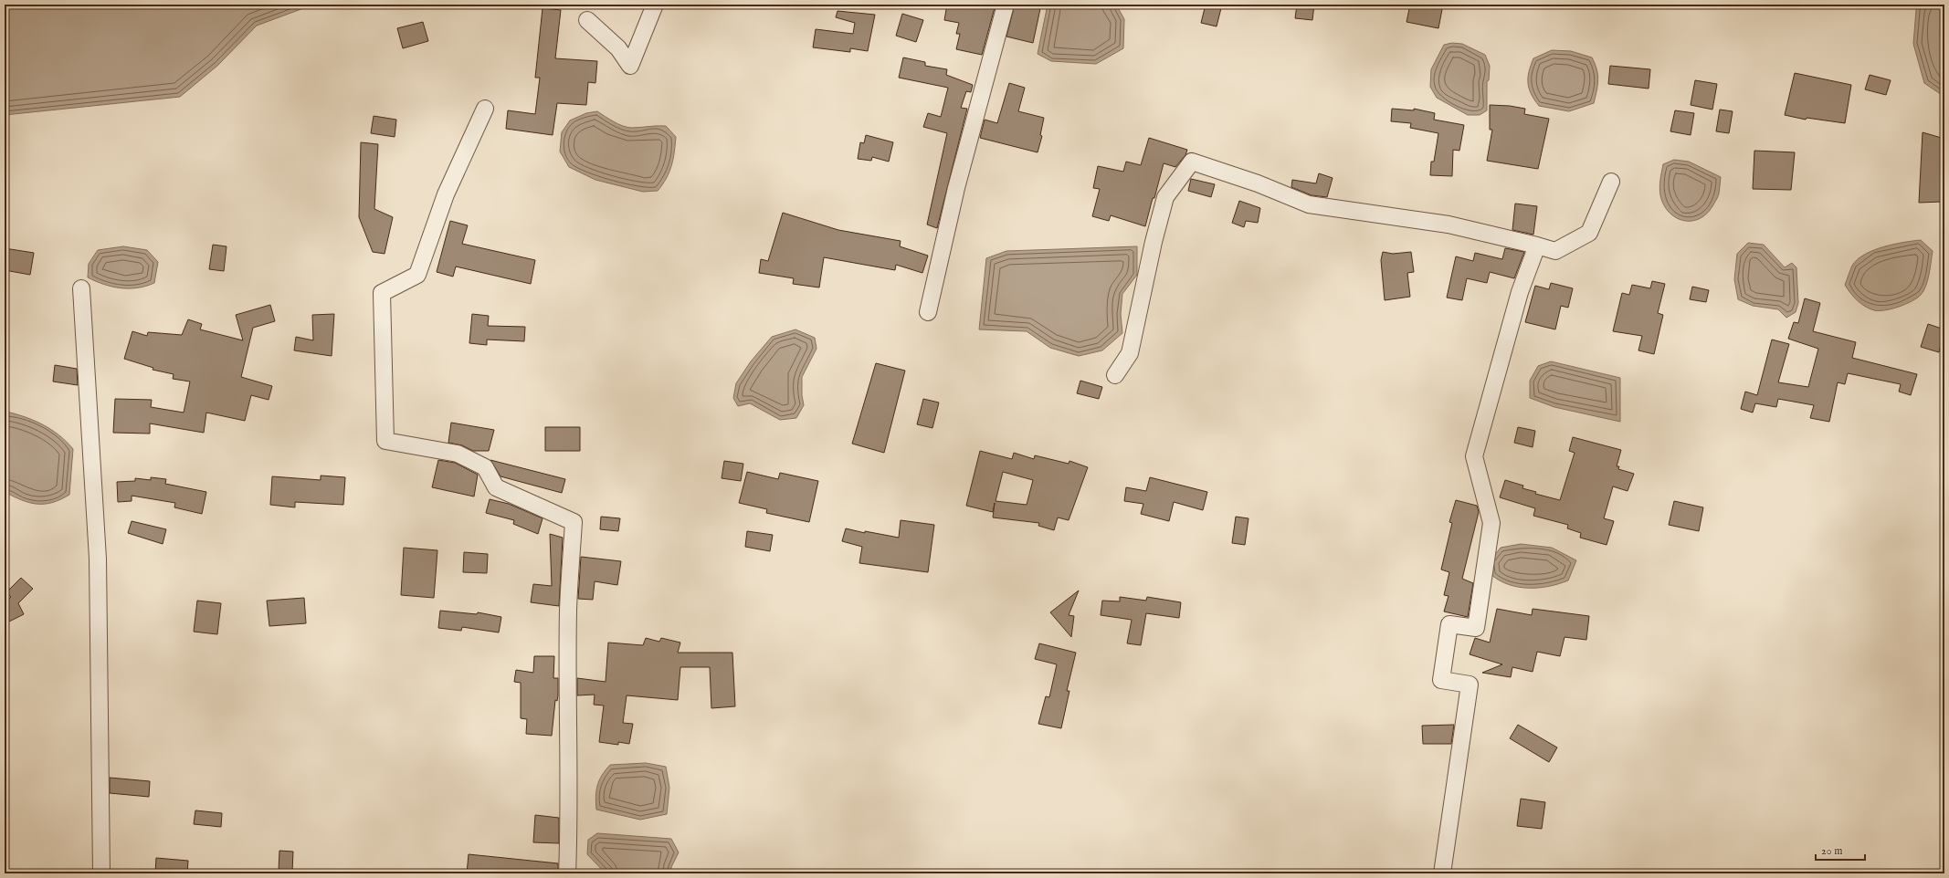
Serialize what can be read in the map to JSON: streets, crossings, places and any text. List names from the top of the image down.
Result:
{
  "scale_bar": "20 m"
}
